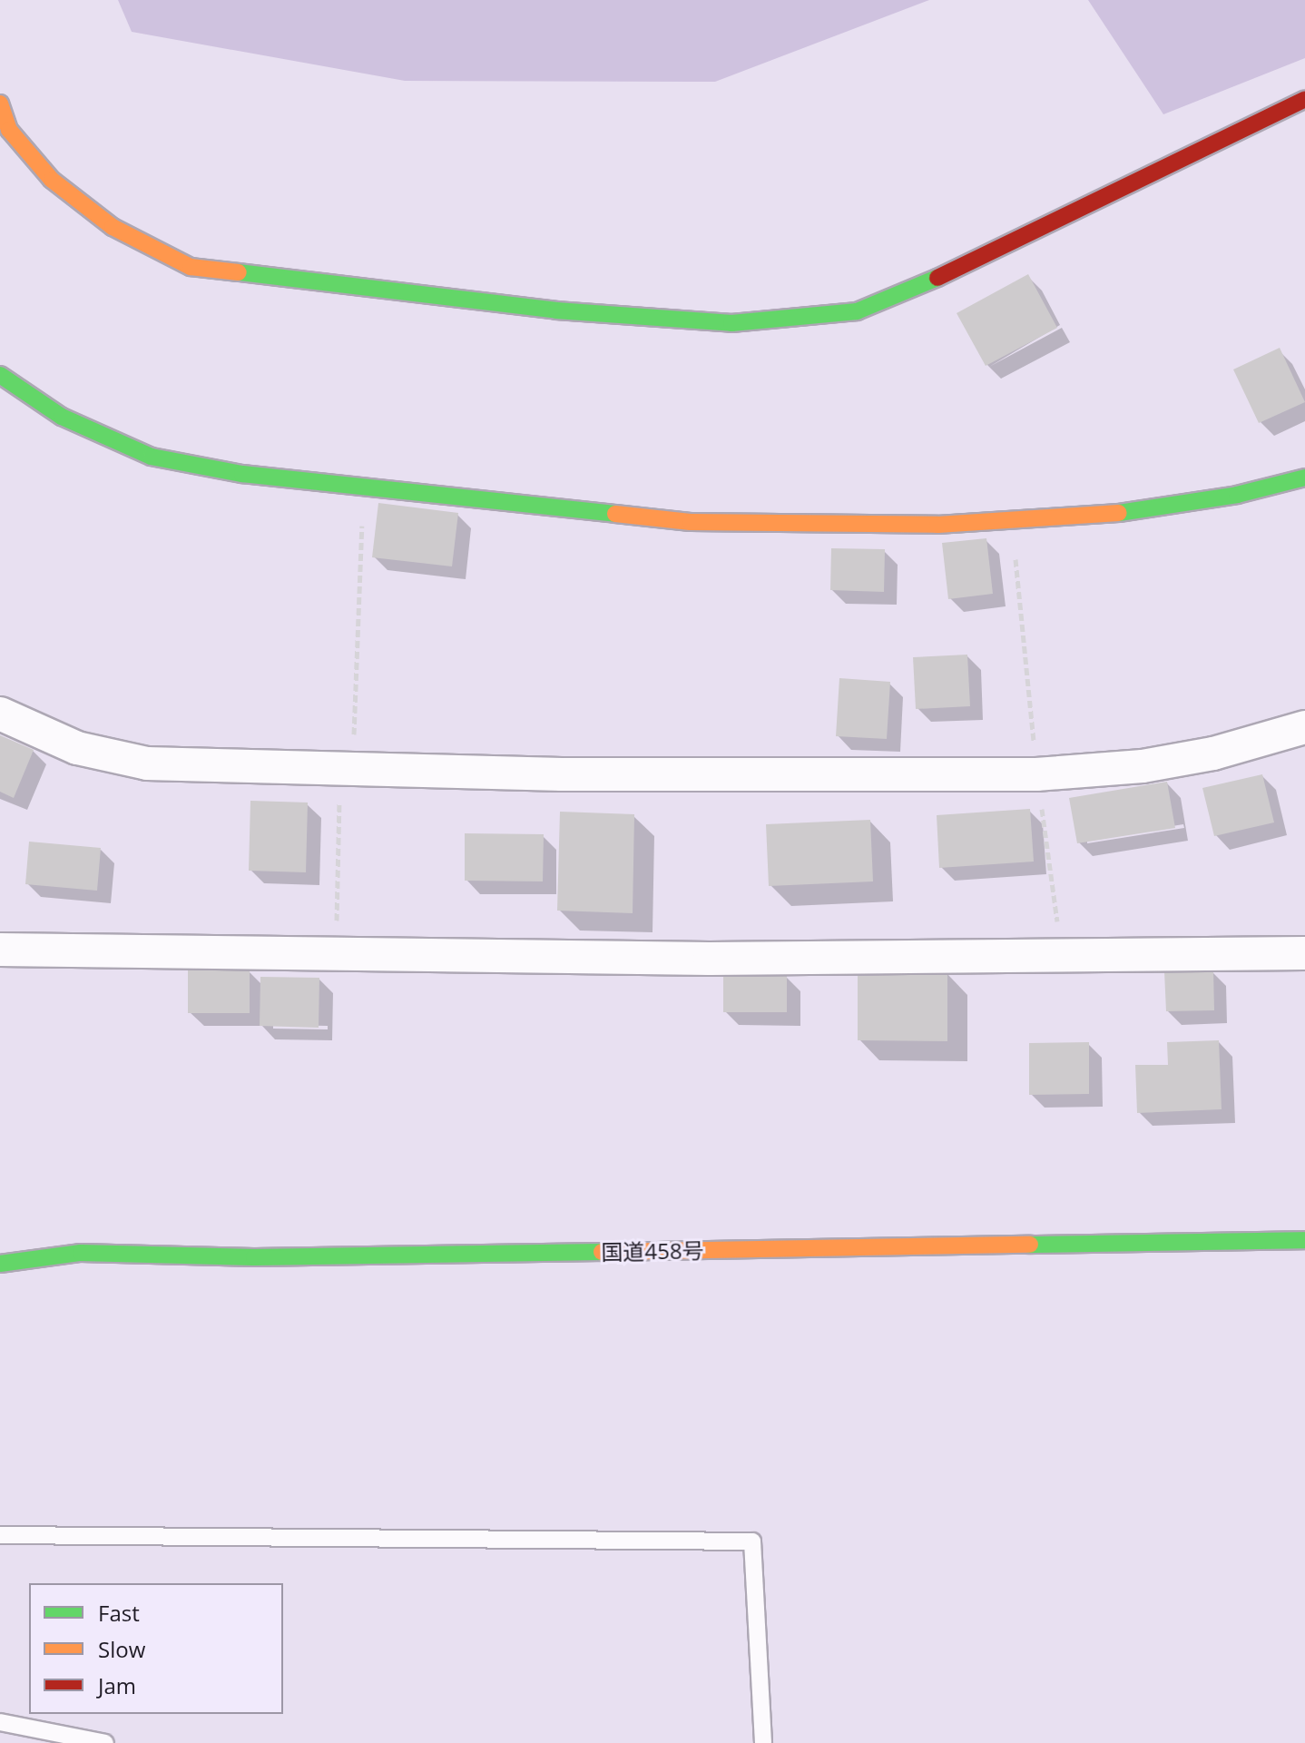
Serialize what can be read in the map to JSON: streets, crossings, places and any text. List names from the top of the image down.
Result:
{
  "streets": {
    "main road": ["国道458号"]
  },
  "legend": ["Fast", "Slow", "Jam"]
}
